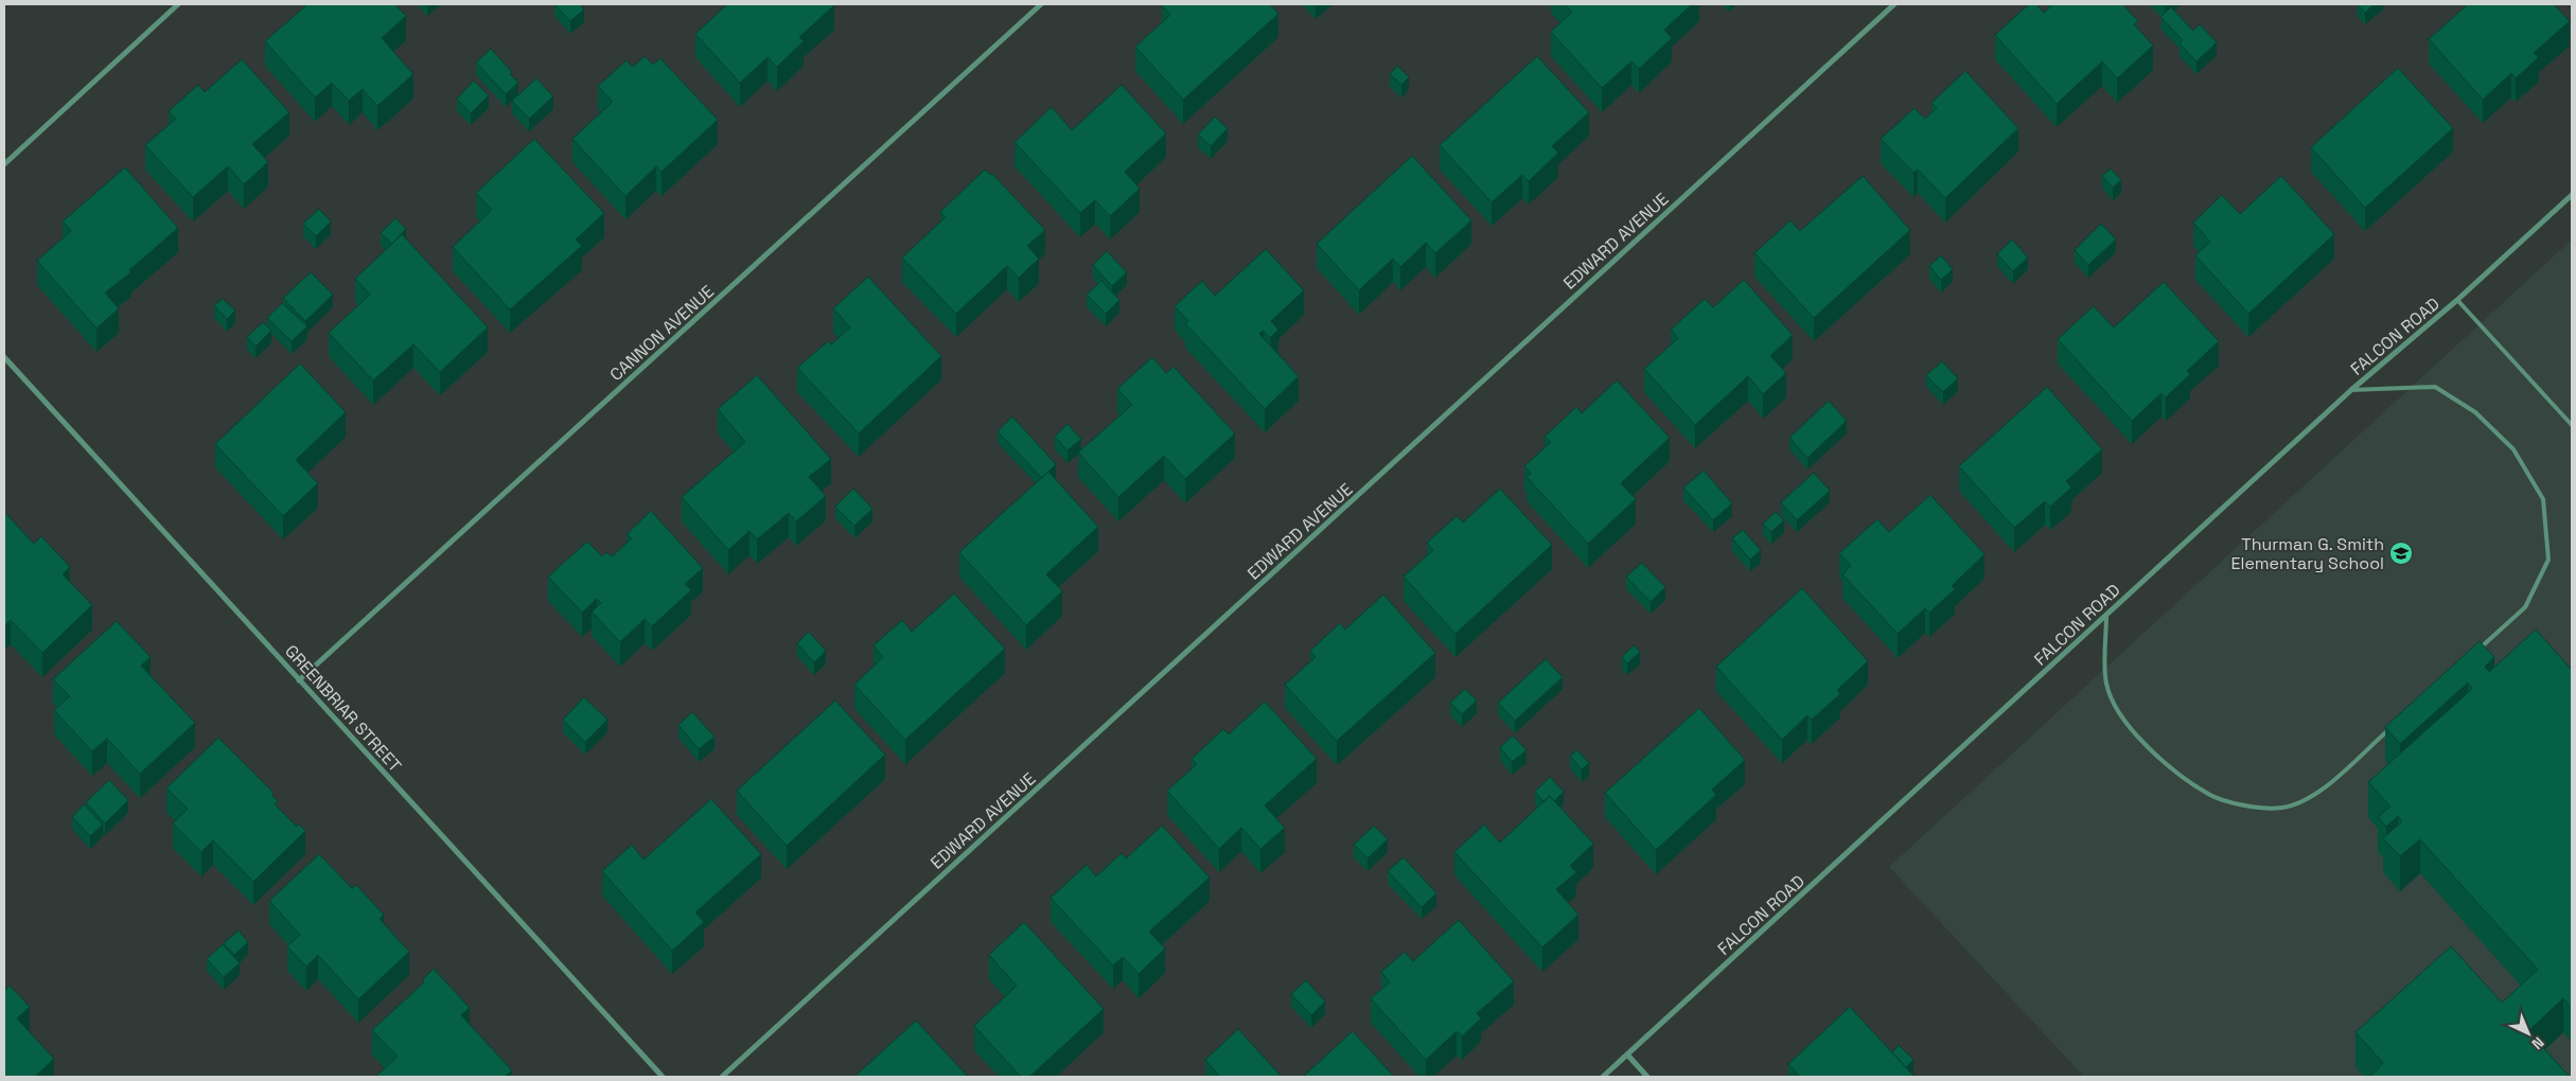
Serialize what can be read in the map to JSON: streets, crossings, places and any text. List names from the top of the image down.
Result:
{
  "streets": {
    "street": [
      "EDWARD AVENUE",
      "CANNON AVENUE",
      "FALCON ROAD",
      "GREENBRIAR STREET"
    ]
  },
  "crossings": [
    ["CANNON AVENUE", "GREENBRIAR STREET"]
  ],
  "places": {
    "school or university": ["Thurman G. Smith Elementary School"]
  },
  "north": "bottom right"
}
